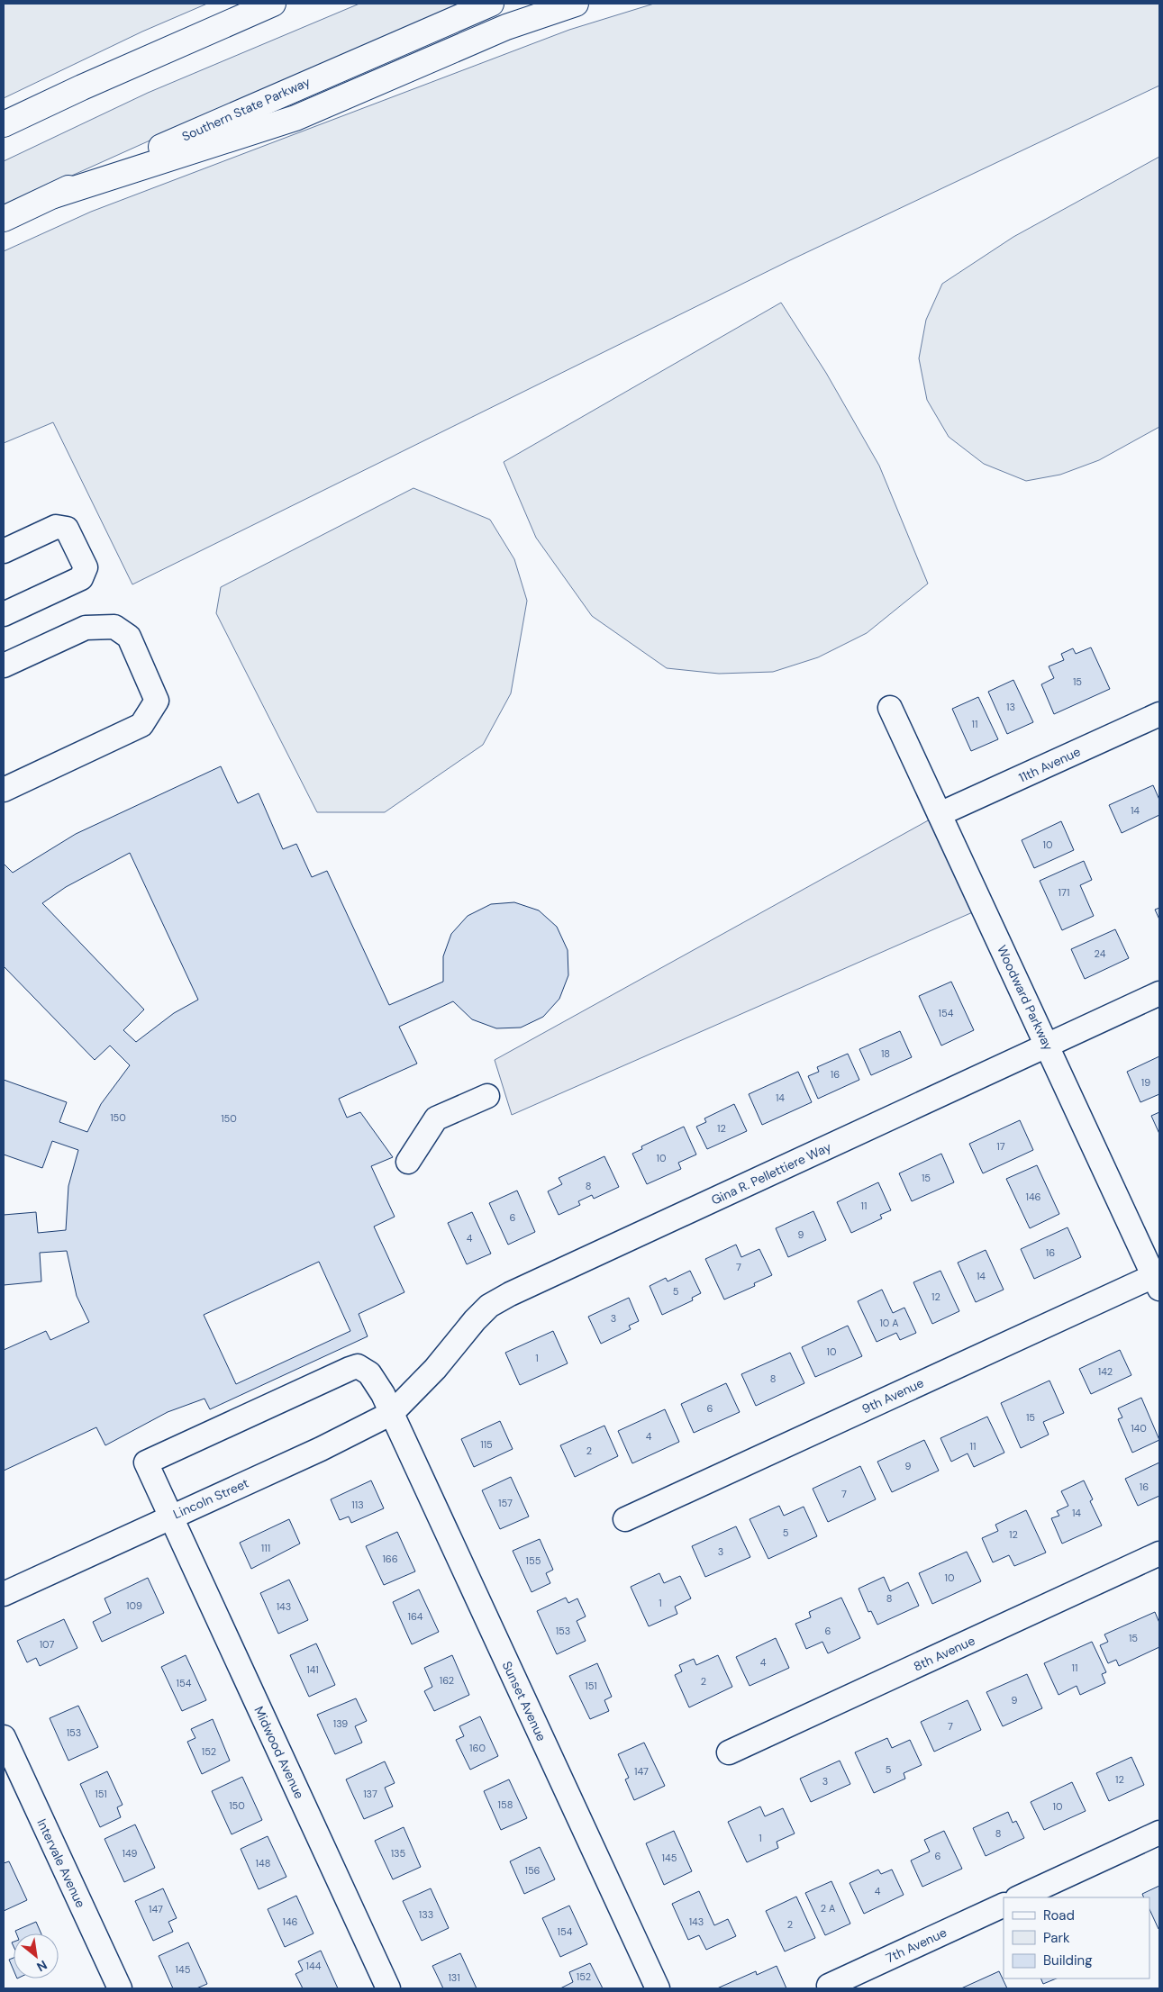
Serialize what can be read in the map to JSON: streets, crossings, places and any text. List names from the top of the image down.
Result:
{
  "streets": {
    "highway": ["Southern State Parkway"],
    "street": [
      "11th Avenue",
      "Woodward Parkway",
      "Gina R. Pellettiere Way",
      "9th Avenue",
      "Lincoln Street",
      "8th Avenue",
      "Sunset Avenue",
      "Midwood Avenue",
      "Intervale Avenue",
      "7th Avenue"
    ]
  },
  "crossings": [
    ["11th Avenue", "Woodward Parkway"],
    ["Woodward Parkway", "Gina R. Pellettiere Way"],
    ["Woodward Parkway", "9th Avenue"],
    ["Gina R. Pellettiere Way", "Lincoln Street"],
    ["Lincoln Street", "Sunset Avenue"],
    ["Lincoln Street", "Midwood Avenue"],
    ["Sunset Avenue", "Midwood Avenue"]
  ],
  "house_numbers": [
    "15",
    "13",
    "11",
    "14",
    "10",
    "171",
    "24",
    "154",
    "18",
    "16",
    "19",
    "14",
    "150",
    "150",
    "12",
    "17",
    "10",
    "15",
    "8",
    "146",
    "11",
    "6",
    "9",
    "4",
    "16",
    "7",
    "14",
    "5",
    "12",
    "3",
    "10 A",
    "10",
    "1",
    "142",
    "8",
    "6",
    "15",
    "140",
    "4",
    "115",
    "11",
    "2",
    "9",
    "16",
    "7",
    "157",
    "113",
    "14",
    "5",
    "12",
    "111",
    "3",
    "166",
    "155",
    "10",
    "8",
    "1",
    "109",
    "143",
    "164",
    "153",
    "6",
    "15",
    "107",
    "4",
    "11",
    "141",
    "162",
    "2",
    "154",
    "151",
    "9",
    "139",
    "7",
    "153",
    "160",
    "152",
    "5",
    "147",
    "12",
    "3",
    "151",
    "137",
    "158",
    "150",
    "10",
    "8",
    "1",
    "149",
    "135",
    "6",
    "145",
    "148",
    "156",
    "4",
    "2 A",
    "147",
    "133",
    "146",
    "143",
    "2",
    "154",
    "144",
    "145",
    "152",
    "131"
  ],
  "legend": ["Road", "Park", "Building"],
  "north": "bottom right"
}
